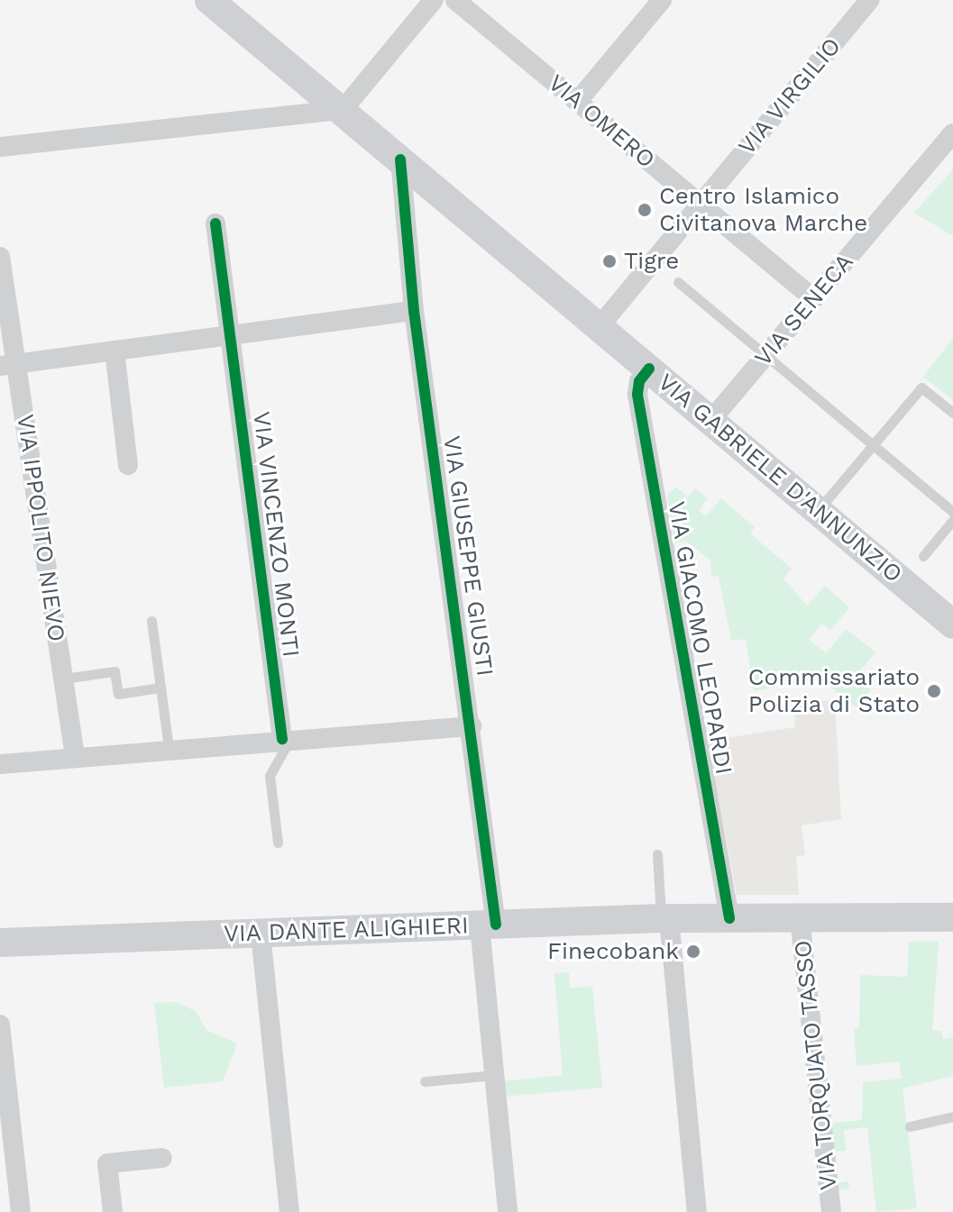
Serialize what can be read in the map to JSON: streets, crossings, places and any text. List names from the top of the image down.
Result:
{
  "streets": {
    "main road": ["VIA GABRIELE D'ANNUNZIO", "VIA DANTE ALIGHIERI"],
    "street": [
      "VIA VIRGILIO",
      "VIA OMERO",
      "VIA SENECA",
      "VIA IPPOLITO NIEVO",
      "VIA VINCENZO MONTI",
      "VIA GIUSEPPE GIUSTI",
      "VIA GIACOMO LEOPARDI",
      "VIA TORQUATO TASSO"
    ]
  },
  "crossings": [
    ["VIA VIRGILIO", "VIA OMERO"],
    ["VIA VIRGILIO", "VIA GABRIELE D'ANNUNZIO"],
    ["VIA OMERO", "VIA SENECA"],
    ["VIA SENECA", "VIA GABRIELE D'ANNUNZIO"],
    ["VIA GABRIELE D'ANNUNZIO", "VIA GIUSEPPE GIUSTI"],
    ["VIA GABRIELE D'ANNUNZIO", "VIA GIACOMO LEOPARDI"],
    ["VIA GIUSEPPE GIUSTI", "VIA DANTE ALIGHIERI"],
    ["VIA GIACOMO LEOPARDI", "VIA DANTE ALIGHIERI"],
    ["VIA DANTE ALIGHIERI", "VIA TORQUATO TASSO"]
  ],
  "places": [
    "Centro Islamico Civitanova Marche",
    "Tigre",
    "Commissariato Polizia di Stato",
    "Finecobank"
  ]
}
